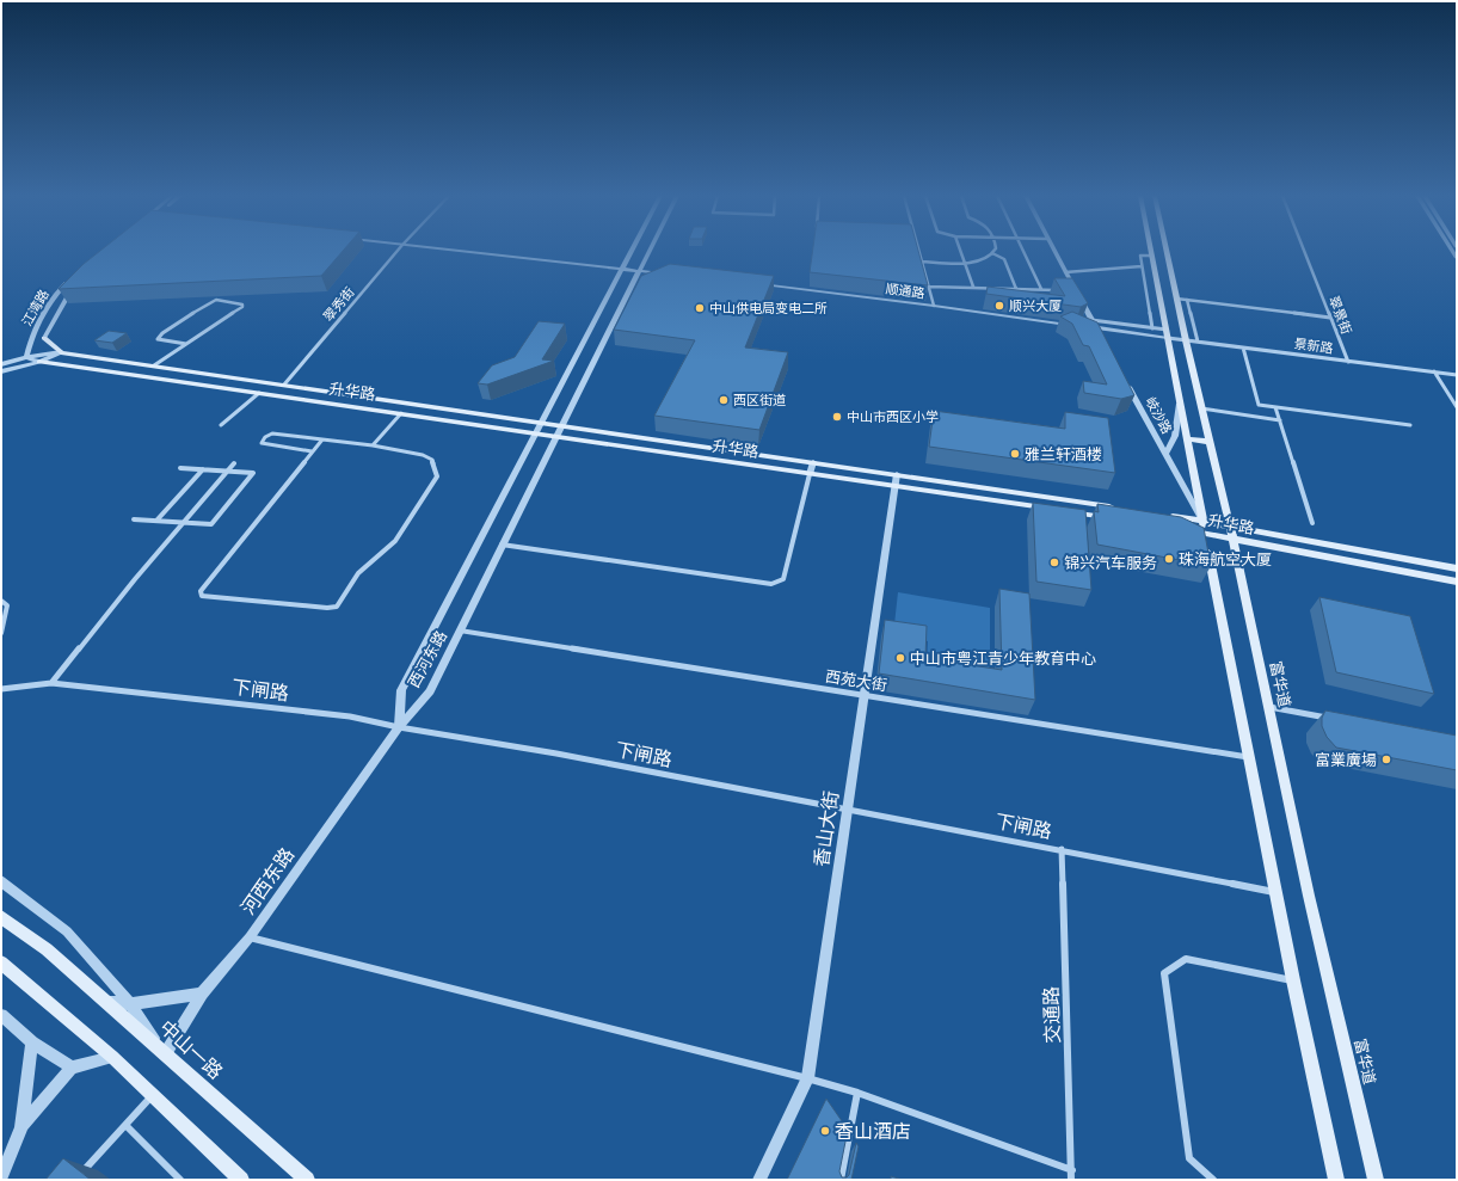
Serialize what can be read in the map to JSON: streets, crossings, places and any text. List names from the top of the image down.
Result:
{
  "streets": {
    "main road": ["升华路", "富华道", "中山一路"],
    "street": [
      "顺通路",
      "翠秀街",
      "江湾路",
      "翠景街",
      "景新路",
      "岐沙路",
      "西河东路",
      "西苑大街",
      "下闸路",
      "香山大街",
      "河西东路",
      "交通路"
    ]
  },
  "crossings": [
    ["翠秀街", "升华路"],
    ["江湾路", "升华路"],
    ["翠景街", "景新路"],
    ["景新路", "富华道"],
    ["升华路", "岐沙路"],
    ["升华路", "西河东路"],
    ["升华路", "富华道"],
    ["升华路", "香山大街"],
    ["西河东路", "西苑大街"],
    ["西河东路", "下闸路"],
    ["西河东路", "河西东路"],
    ["西苑大街", "香山大街"],
    ["下闸路", "香山大街"],
    ["下闸路", "河西东路"],
    ["下闸路", "交通路"],
    ["河西东路", "中山一路"]
  ],
  "places": [
    "顺兴大厦",
    "中山供电局变电二所",
    "西区街道",
    "中山市西区小学",
    "雅兰轩酒楼",
    "珠海航空大厦",
    "锦兴汽车服务",
    "中山市粤江青少年教育中心",
    "富業廣場",
    "香山酒店"
  ]
}
